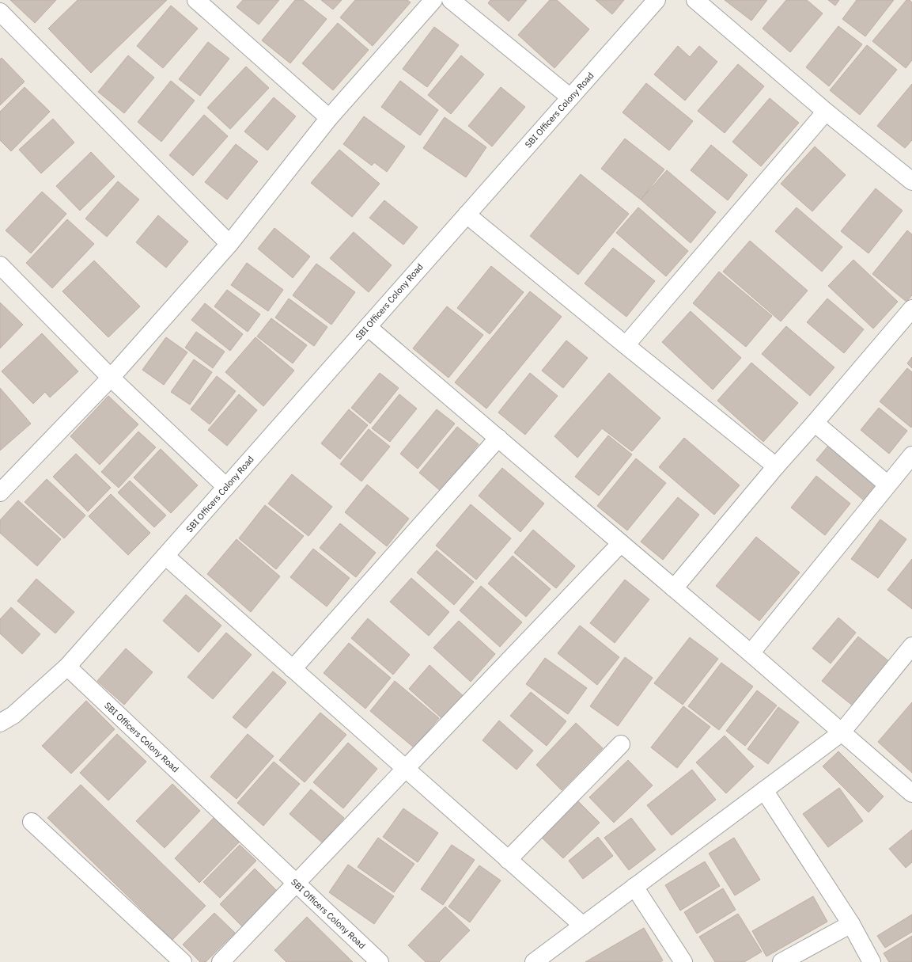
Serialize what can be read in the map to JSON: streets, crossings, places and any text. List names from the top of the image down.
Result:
{
  "streets": {
    "street": ["SBI Officers Colony Road"]
  }
}
